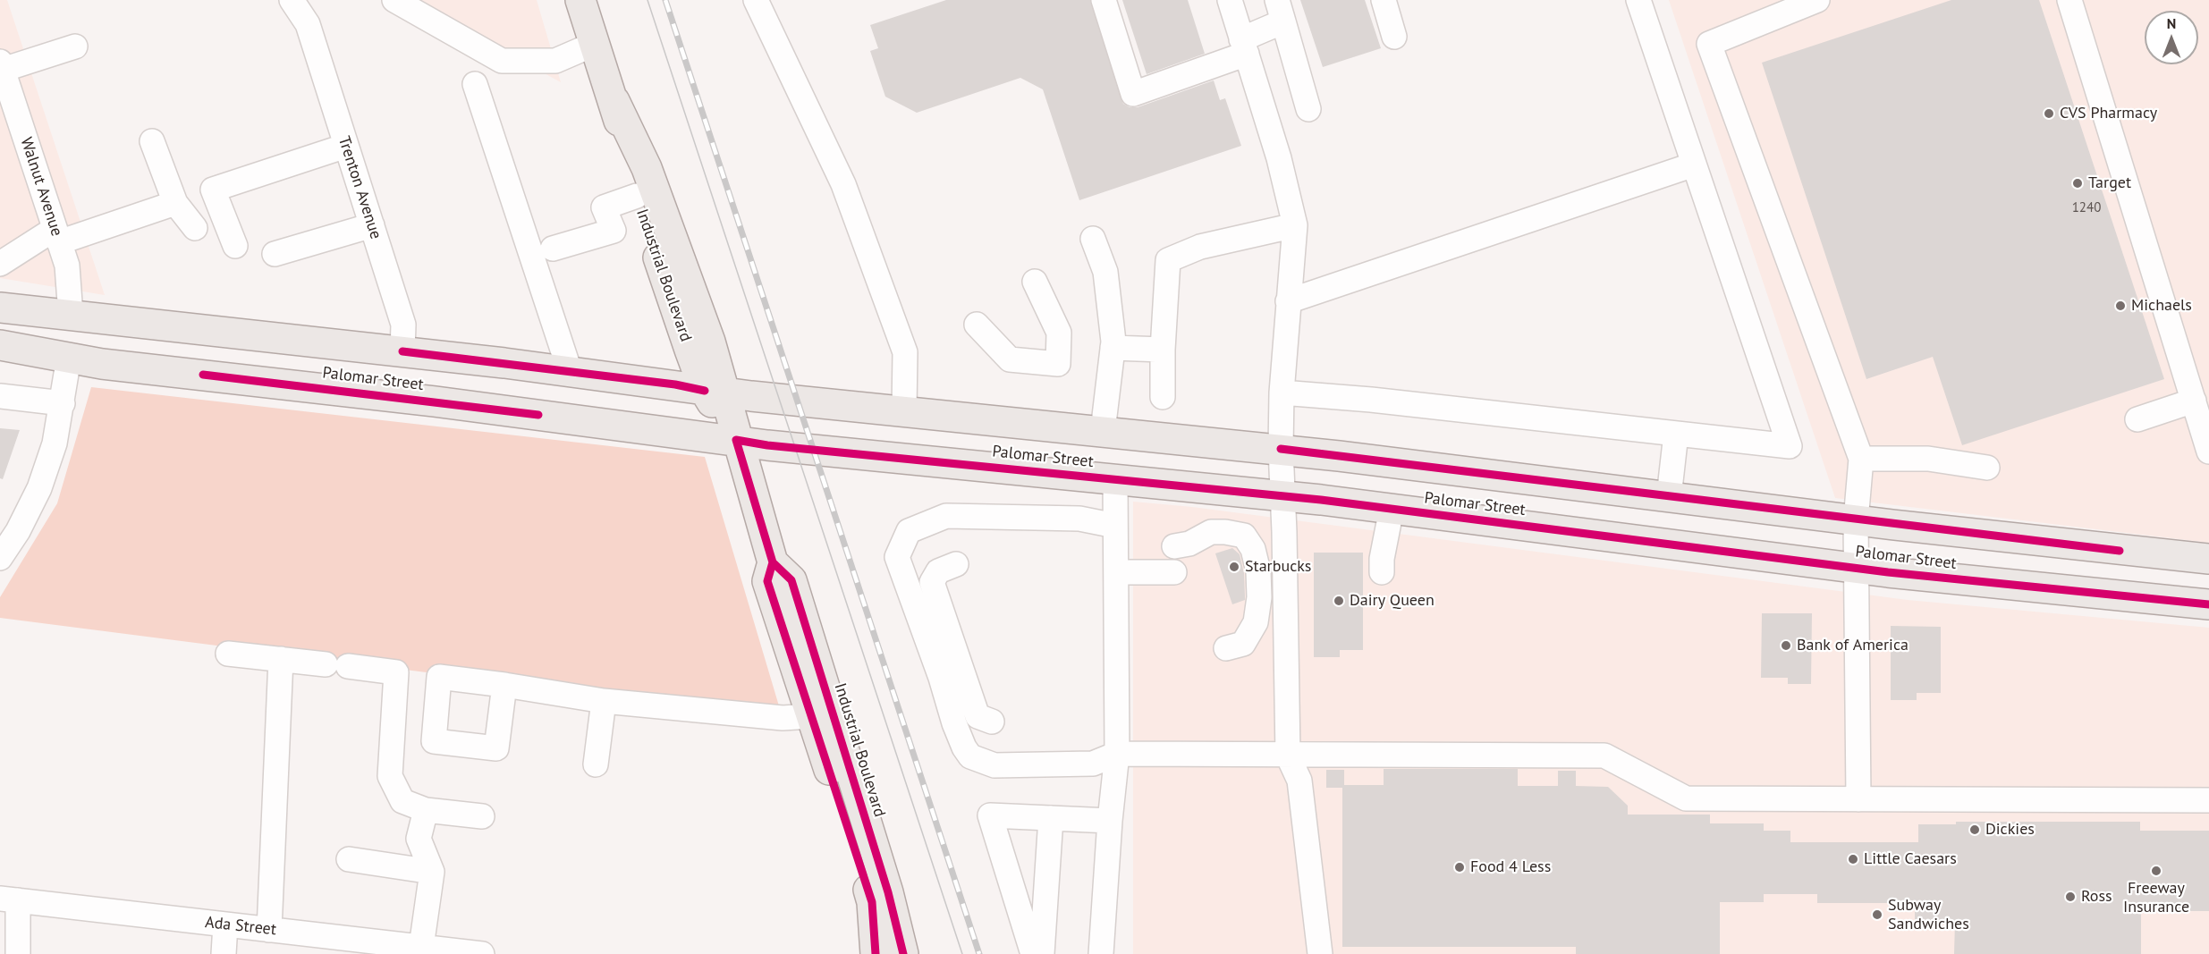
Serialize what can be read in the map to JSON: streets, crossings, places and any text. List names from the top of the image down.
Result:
{
  "streets": {
    "main road": ["Industrial Boulevard", "Palomar Street"],
    "street": ["Walnut Avenue", "Trenton Avenue", "Ada Street"]
  },
  "crossings": [
    ["Walnut Avenue", "Palomar Street"],
    ["Trenton Avenue", "Palomar Street"],
    ["Industrial Boulevard", "Palomar Street"]
  ],
  "places": [
    "CVS Pharmacy",
    "Target",
    "Michaels",
    "Starbucks",
    "Dairy Queen",
    "Bank of America",
    "Dickies",
    "Little Caesars",
    "Food 4 Less",
    "Freeway Insurance",
    "Ross",
    "Subway Sandwiches"
  ],
  "house_numbers": ["1240"],
  "north": "top"
}
